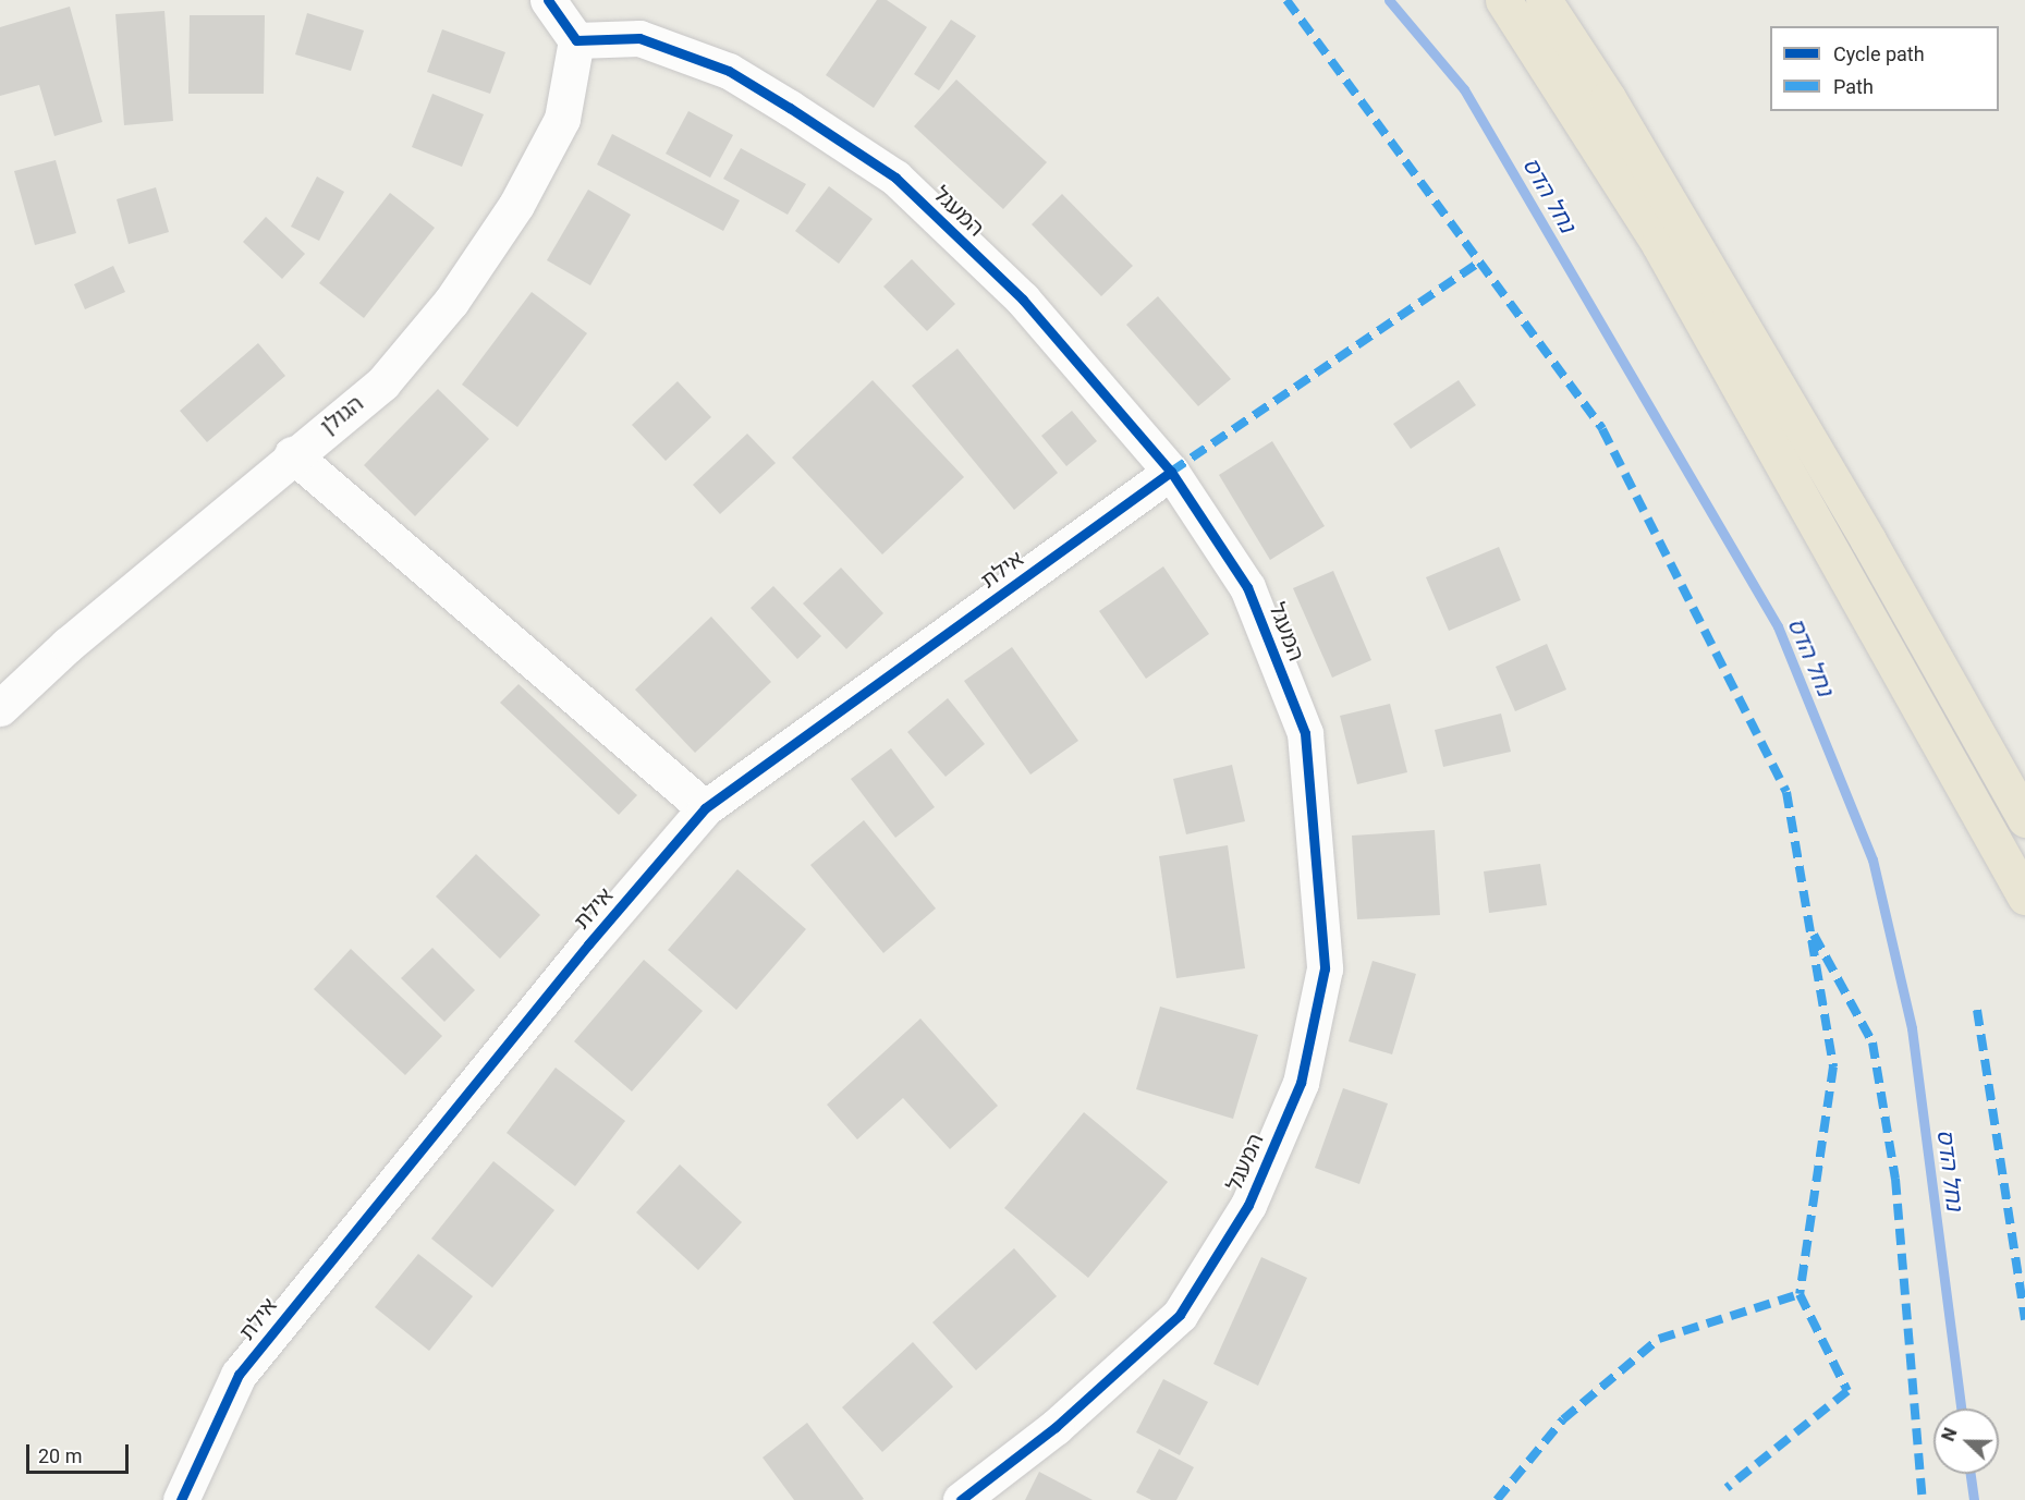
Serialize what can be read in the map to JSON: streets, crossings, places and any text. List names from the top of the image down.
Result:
{
  "streets": {
    "street": ["המעגל", "הגולן", "אילת"]
  },
  "crossings": [
    ["המעגל", "הגולן"],
    ["המעגל", "אילת"]
  ],
  "water": ["נחל הדס"],
  "legend": ["Cycle path", "Path"],
  "scale_bar": "20 m",
  "north": "left"
}
